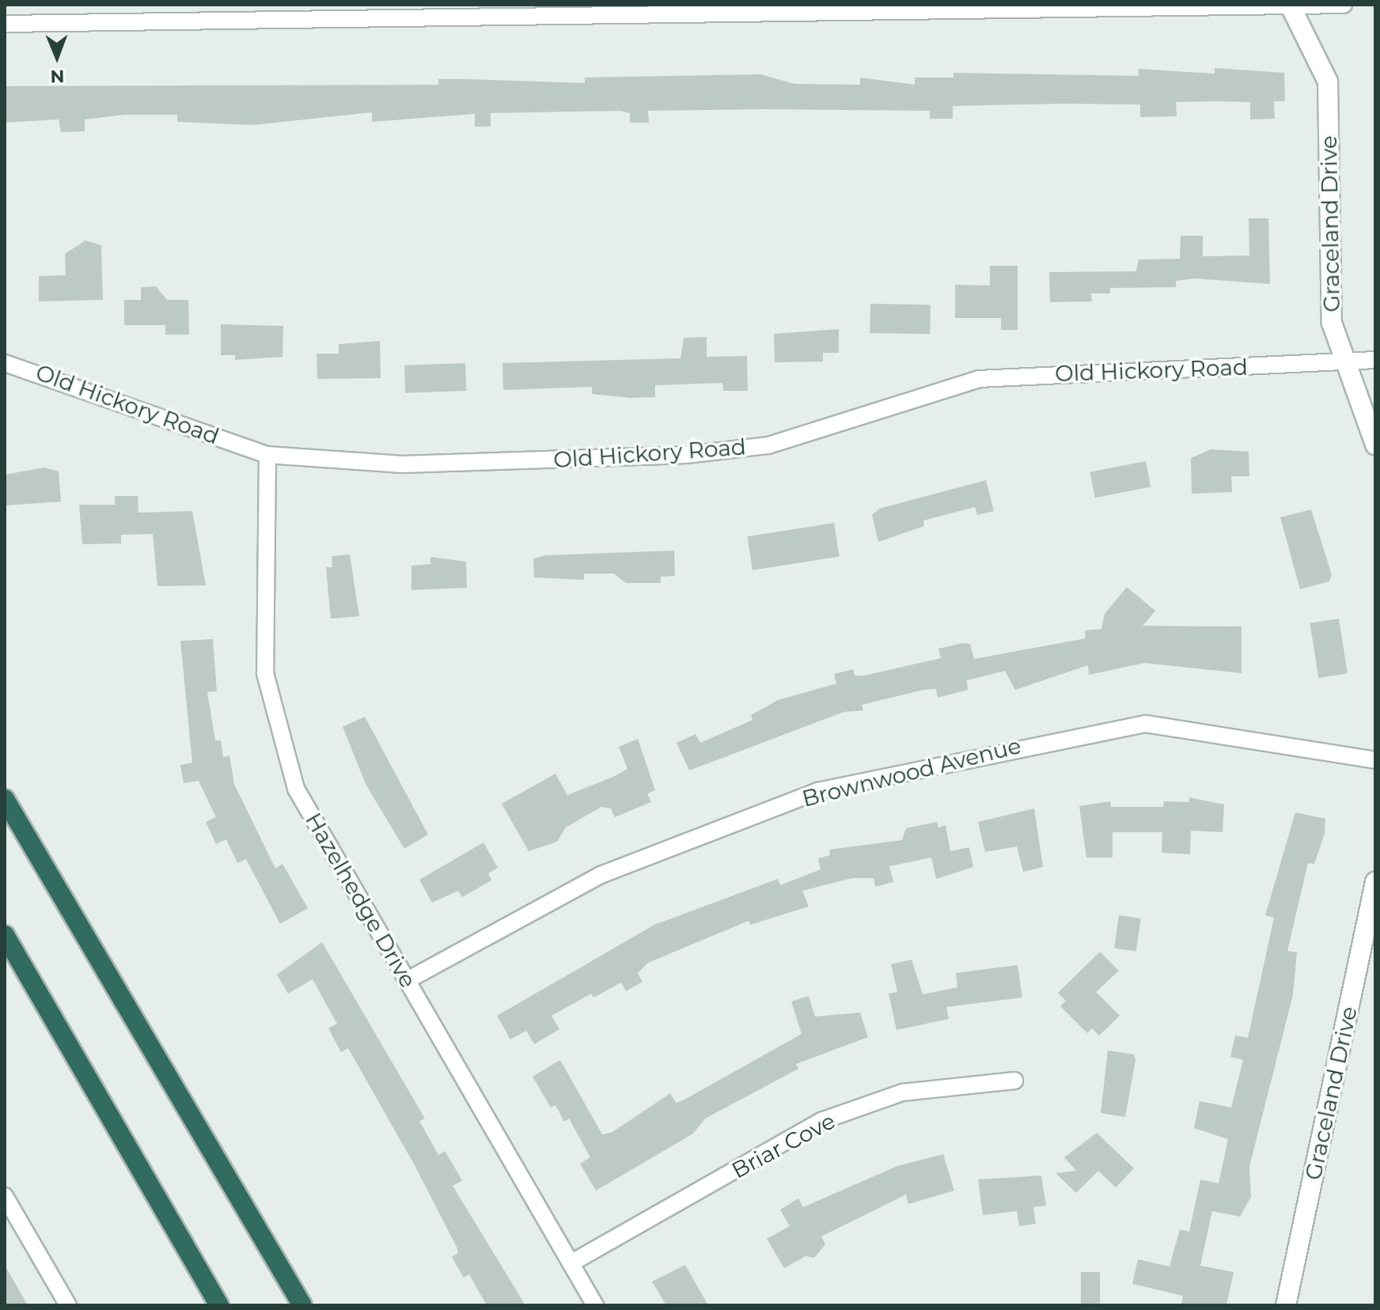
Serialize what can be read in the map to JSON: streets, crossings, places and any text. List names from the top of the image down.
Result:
{
  "streets": {
    "street": [
      "Graceland Drive",
      "Old Hickory Road",
      "Brownwood Avenue",
      "Hazelhedge Drive",
      "Briar Cove"
    ]
  },
  "crossings": [
    ["Graceland Drive", "Old Hickory Road"],
    ["Old Hickory Road", "Hazelhedge Drive"],
    ["Brownwood Avenue", "Hazelhedge Drive"],
    ["Hazelhedge Drive", "Briar Cove"]
  ],
  "north": "bottom"
}
